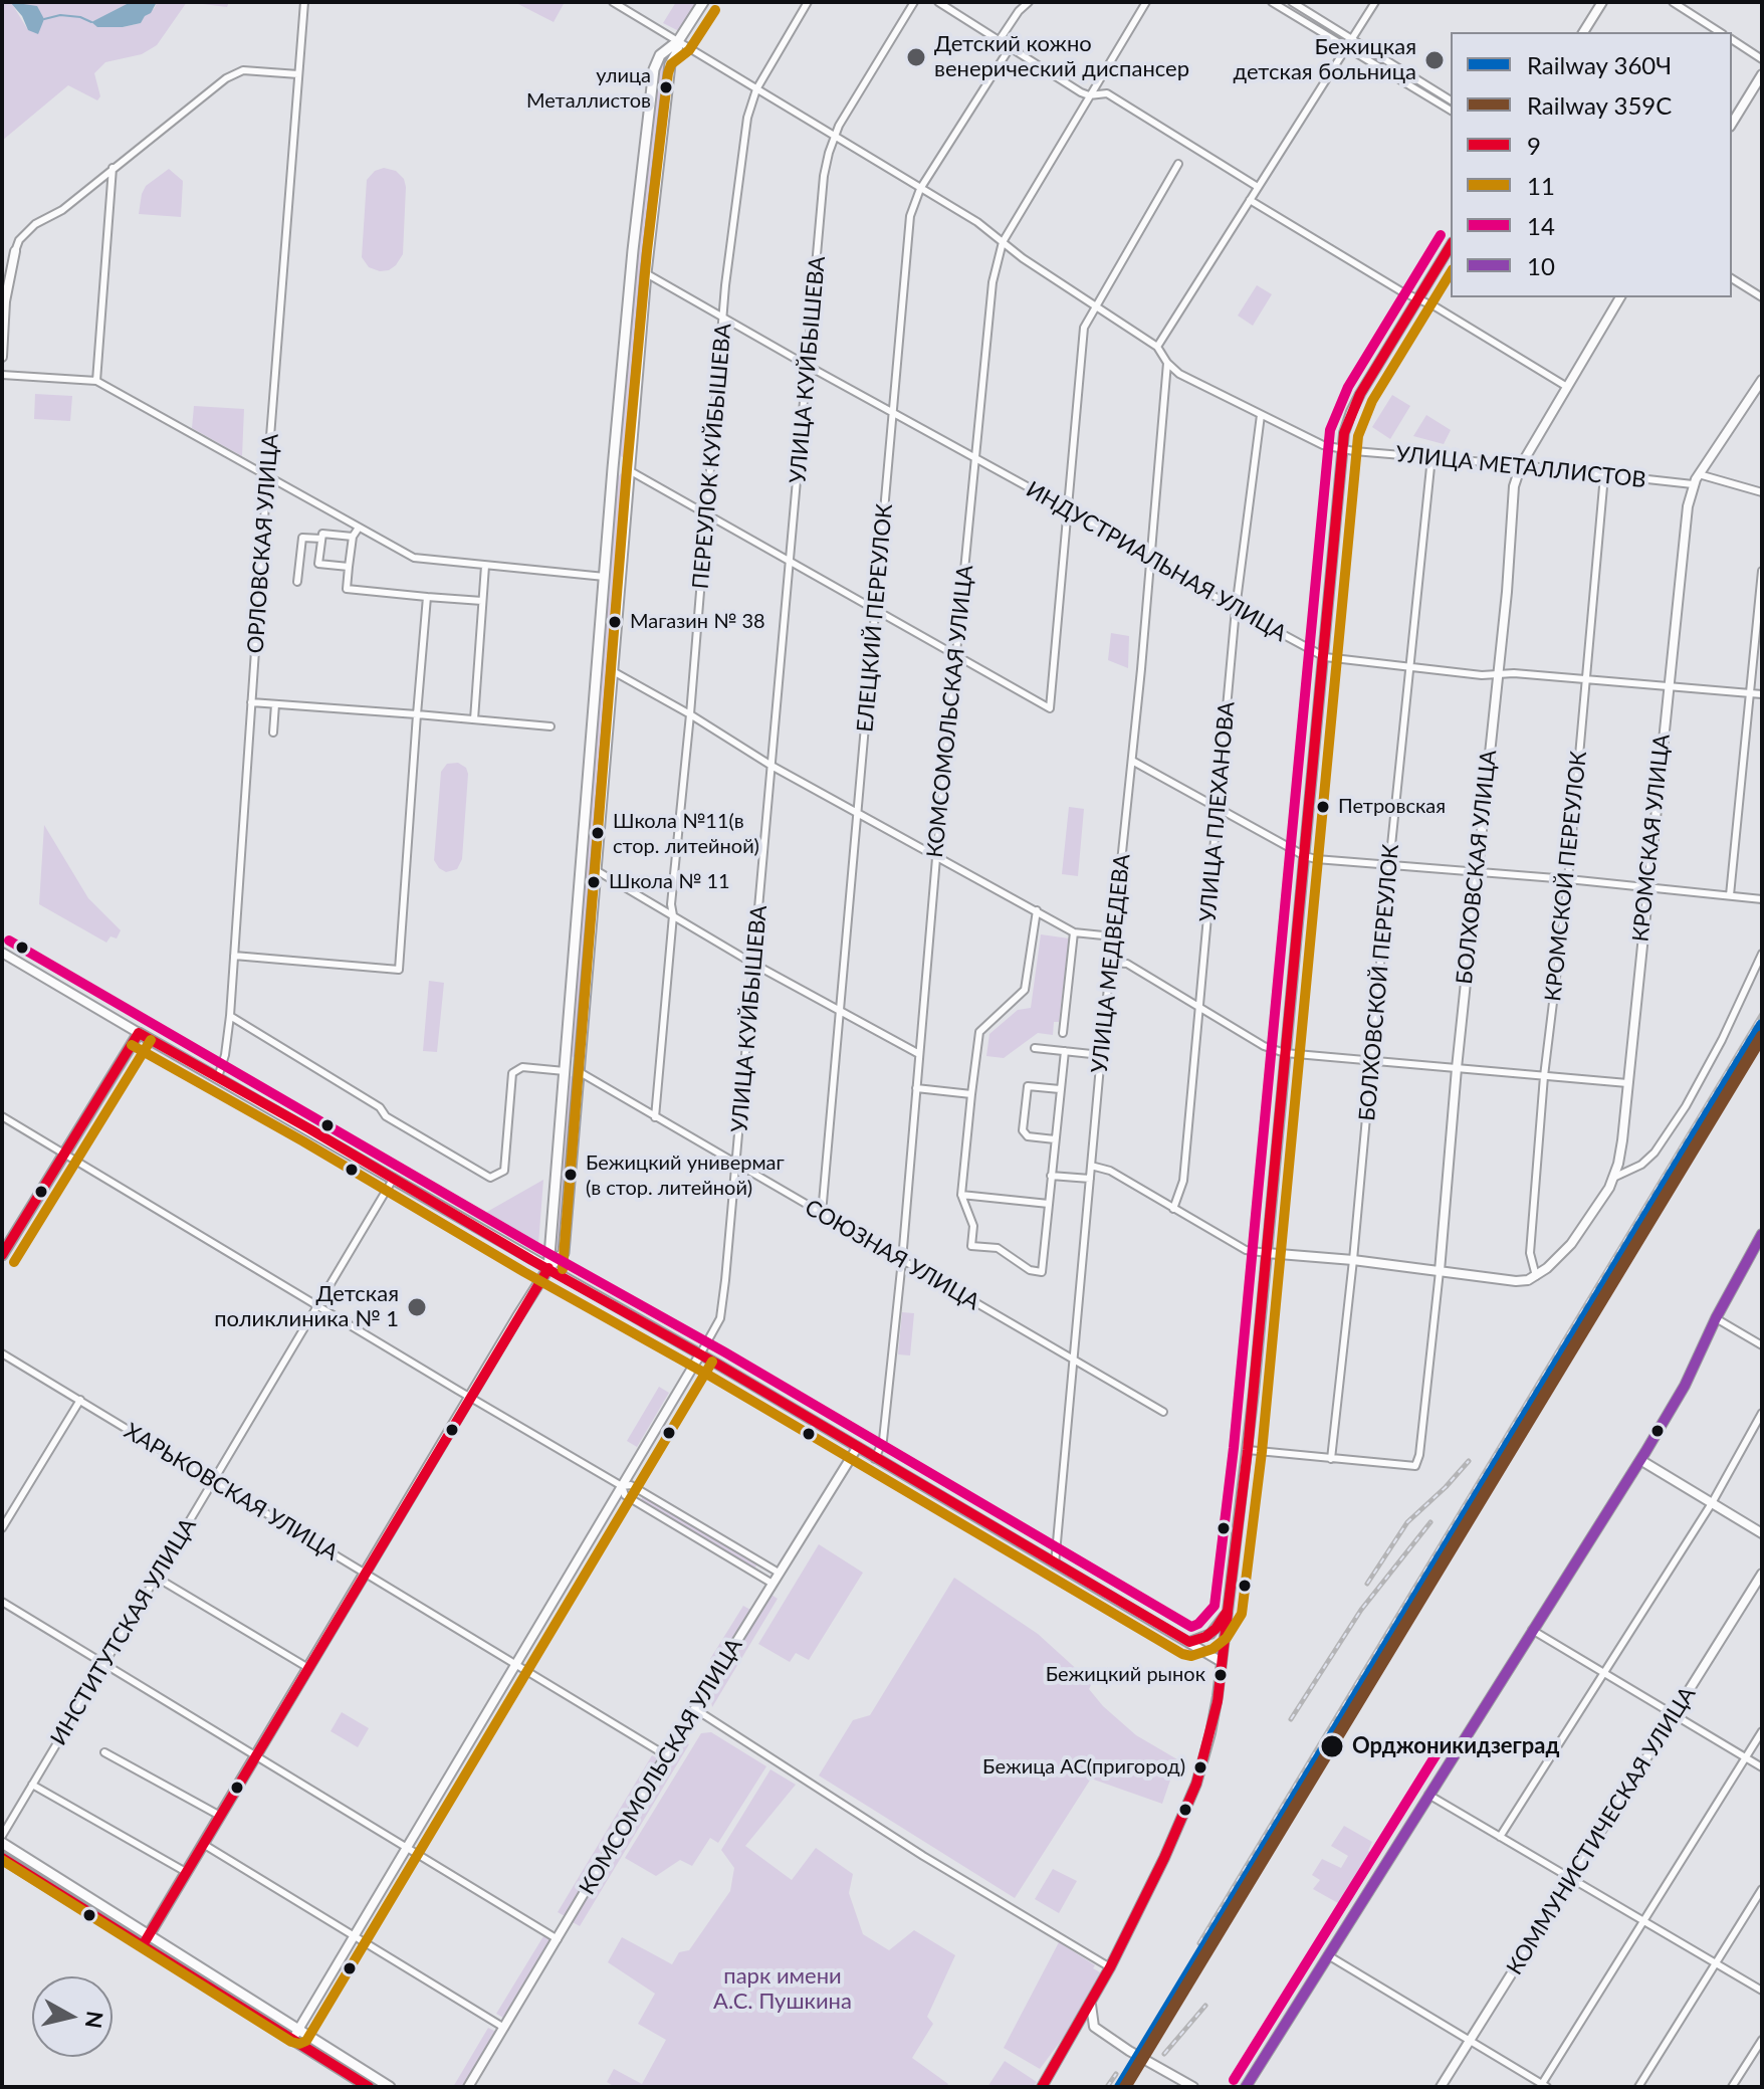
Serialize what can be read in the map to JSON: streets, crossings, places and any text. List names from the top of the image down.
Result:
{
  "streets": {
    "main road": [
      "УЛИЦА КУЙБЫШЕВА",
      "КОМСОМОЛЬСКАЯ УЛИЦА",
      "КРОМСКАЯ УЛИЦА",
      "БОЛХОВСКАЯ УЛИЦА",
      "КОММУНИСТИЧЕСКАЯ УЛИЦА"
    ],
    "street": [
      "ПЕРЕУЛОК КУЙБЫШЕВА",
      "УЛИЦА МЕТАЛЛИСТОВ",
      "ОРЛОВСКАЯ УЛИЦА",
      "ИНДУСТРИАЛЬНАЯ УЛИЦА",
      "ЕЛЕЦКИЙ ПЕРЕУЛОК",
      "УЛИЦА ПЛЕХАНОВА",
      "КРОМСКОЙ ПЕРЕУЛОК",
      "УЛИЦА МЕДВЕДЕВА",
      "БОЛХОВСКОЙ ПЕРЕУЛОК",
      "СОЮЗНАЯ УЛИЦА",
      "ХАРЬКОВСКАЯ УЛИЦА",
      "ИНСТИТУТСКАЯ УЛИЦА"
    ]
  },
  "crossings": [
    ["УЛИЦА КУЙБЫШЕВА", "УЛИЦА МЕТАЛЛИСТОВ"],
    ["УЛИЦА КУЙБЫШЕВА", "ИНДУСТРИАЛЬНАЯ УЛИЦА"],
    ["УЛИЦА КУЙБЫШЕВА", "СОЮЗНАЯ УЛИЦА"],
    ["УЛИЦА КУЙБЫШЕВА", "ХАРЬКОВСКАЯ УЛИЦА"],
    ["ПЕРЕУЛОК КУЙБЫШЕВА", "УЛИЦА МЕТАЛЛИСТОВ"],
    ["ПЕРЕУЛОК КУЙБЫШЕВА", "ИНДУСТРИАЛЬНАЯ УЛИЦА"],
    ["ПЕРЕУЛОК КУЙБЫШЕВА", "СОЮЗНАЯ УЛИЦА"],
    ["УЛИЦА МЕТАЛЛИСТОВ", "ЕЛЕЦКИЙ ПЕРЕУЛОК"],
    ["УЛИЦА МЕТАЛЛИСТОВ", "КОМСОМОЛЬСКАЯ УЛИЦА"],
    ["УЛИЦА МЕТАЛЛИСТОВ", "УЛИЦА ПЛЕХАНОВА"],
    ["УЛИЦА МЕТАЛЛИСТОВ", "КРОМСКАЯ УЛИЦА"],
    ["УЛИЦА МЕТАЛЛИСТОВ", "БОЛХОВСКАЯ УЛИЦА"],
    ["УЛИЦА МЕТАЛЛИСТОВ", "КРОМСКОЙ ПЕРЕУЛОК"],
    ["УЛИЦА МЕТАЛЛИСТОВ", "УЛИЦА МЕДВЕДЕВА"],
    ["УЛИЦА МЕТАЛЛИСТОВ", "БОЛХОВСКОЙ ПЕРЕУЛОК"],
    ["ИНДУСТРИАЛЬНАЯ УЛИЦА", "ЕЛЕЦКИЙ ПЕРЕУЛОК"],
    ["ИНДУСТРИАЛЬНАЯ УЛИЦА", "КОМСОМОЛЬСКАЯ УЛИЦА"],
    ["ИНДУСТРИАЛЬНАЯ УЛИЦА", "УЛИЦА ПЛЕХАНОВА"],
    ["ИНДУСТРИАЛЬНАЯ УЛИЦА", "КРОМСКАЯ УЛИЦА"],
    ["ИНДУСТРИАЛЬНАЯ УЛИЦА", "БОЛХОВСКАЯ УЛИЦА"],
    ["ИНДУСТРИАЛЬНАЯ УЛИЦА", "КРОМСКОЙ ПЕРЕУЛОК"],
    ["ИНДУСТРИАЛЬНАЯ УЛИЦА", "УЛИЦА МЕДВЕДЕВА"],
    ["ИНДУСТРИАЛЬНАЯ УЛИЦА", "БОЛХОВСКОЙ ПЕРЕУЛОК"],
    ["ЕЛЕЦКИЙ ПЕРЕУЛОК", "СОЮЗНАЯ УЛИЦА"],
    ["КОМСОМОЛЬСКАЯ УЛИЦА", "СОЮЗНАЯ УЛИЦА"],
    ["КОМСОМОЛЬСКАЯ УЛИЦА", "ХАРЬКОВСКАЯ УЛИЦА"],
    ["КРОМСКАЯ УЛИЦА", "БОЛХОВСКАЯ УЛИЦА"],
    ["КРОМСКАЯ УЛИЦА", "КРОМСКОЙ ПЕРЕУЛОК"],
    ["БОЛХОВСКАЯ УЛИЦА", "БОЛХОВСКОЙ ПЕРЕУЛОК"],
    ["УЛИЦА МЕДВЕДЕВА", "СОЮЗНАЯ УЛИЦА"],
    ["ХАРЬКОВСКАЯ УЛИЦА", "ИНСТИТУТСКАЯ УЛИЦА"]
  ],
  "parks": ["парк имени А.С. Пушкина"],
  "places": [
    "Детский кожно венерический диспансер",
    "Бежицкая детская больница",
    "улица Металлистов",
    "Магазин № 38",
    "Петровская",
    "Школа №11(в стор. литейной)",
    "Школа № 11",
    "Бежицкий универмаг (в стор. литейной)",
    "Детская поликлиника № 1",
    "Бежицкий рынок",
    "Орджоникидзеград",
    "Бежица АС(пригород)"
  ],
  "lines": [
    "transit line 11",
    "transit line 14",
    "transit line 9",
    "rail line 360Ч",
    "rail line 359С",
    "transit line 10"
  ],
  "legend": [
    "Railway 360Ч",
    "Railway 359С",
    "9",
    "11",
    "14",
    "10"
  ],
  "north": "right"
}
